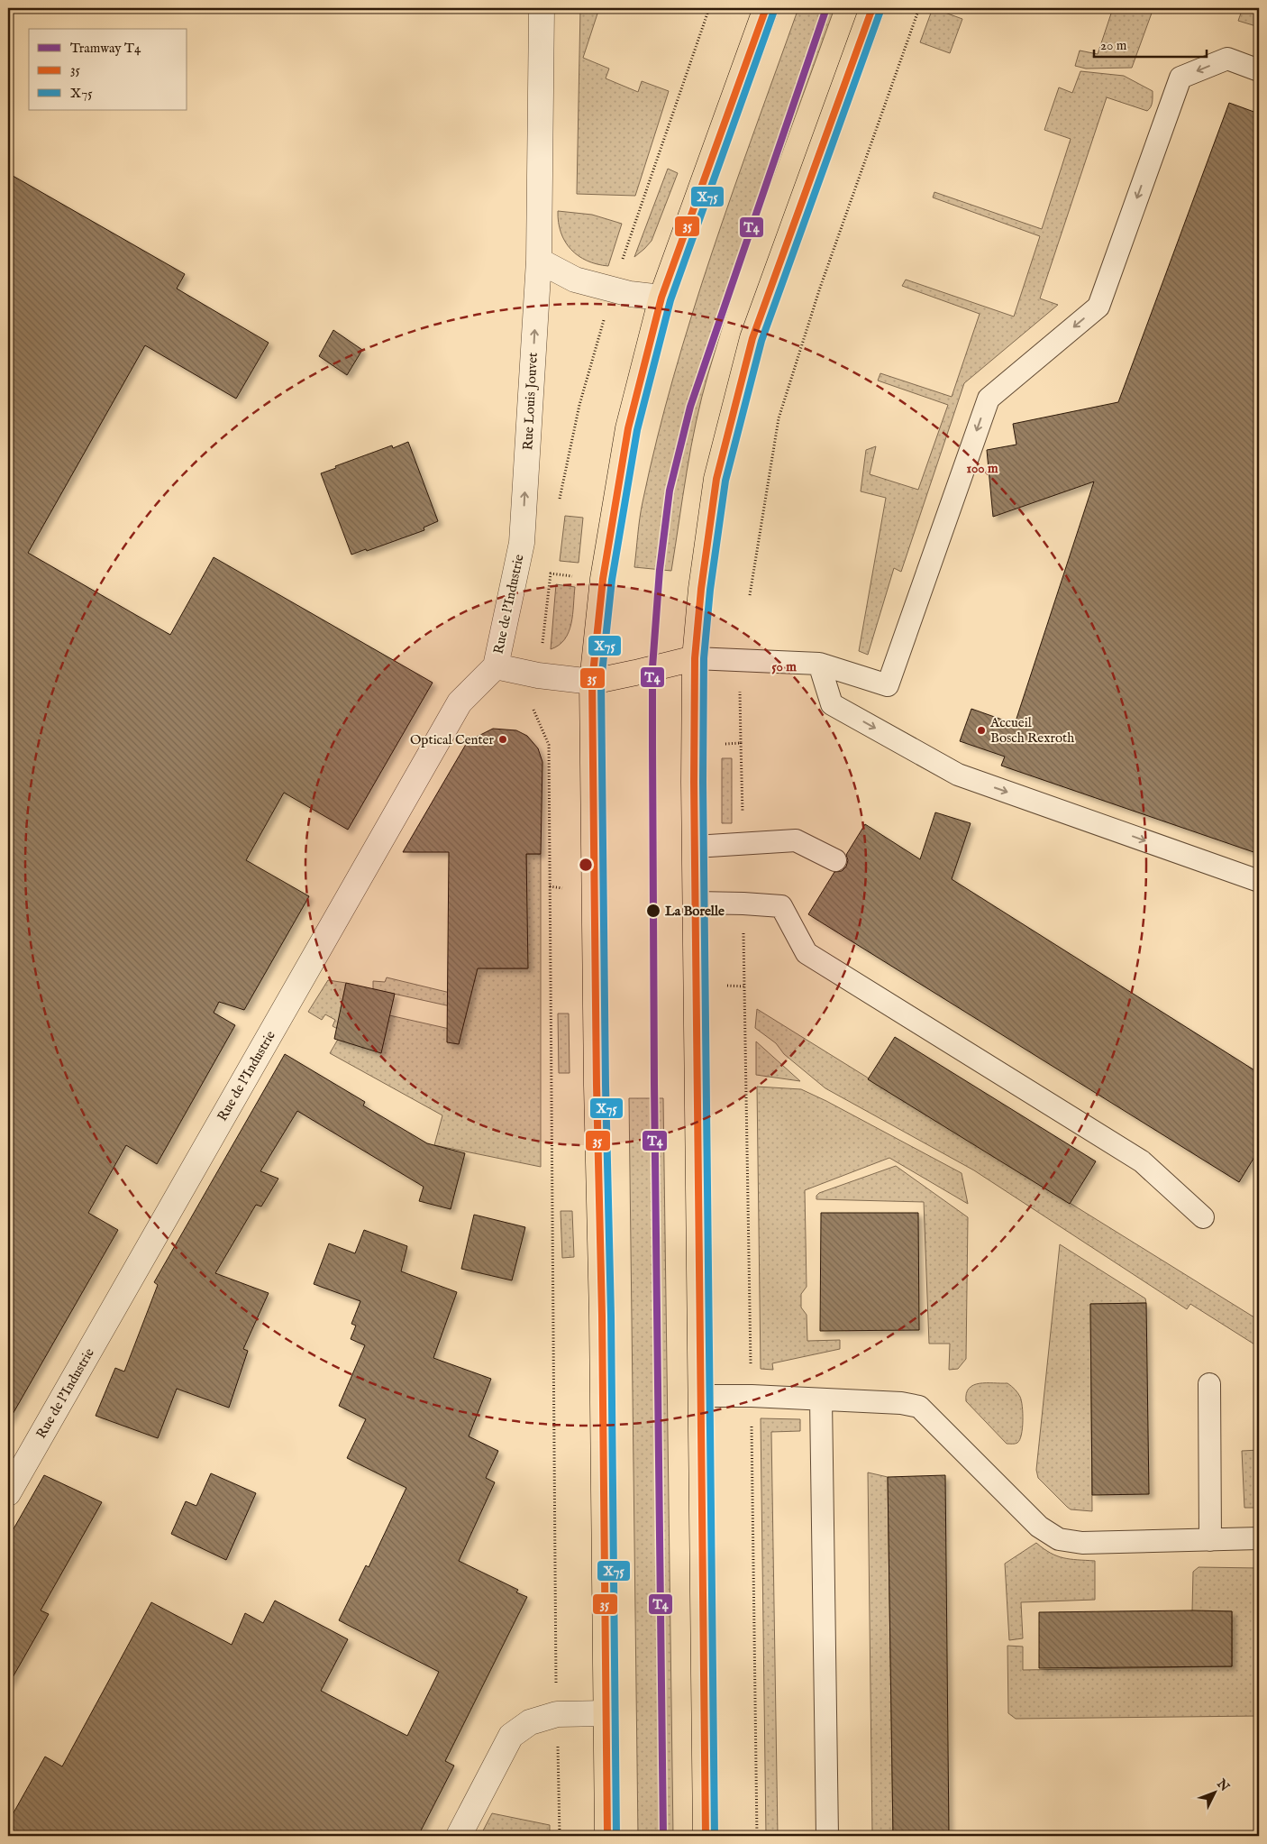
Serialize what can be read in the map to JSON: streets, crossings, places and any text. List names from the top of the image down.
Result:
{
  "streets": {
    "street": ["Rue Louis Jouvet", "Rue de l'Industrie"]
  },
  "crossings": [
    ["Rue Louis Jouvet", "Rue de l'Industrie"]
  ],
  "one_way": ["Rue Louis Jouvet"],
  "places": ["Accueil Bosch Rexroth", "Optical Center", "La Borelle"],
  "lines": ["tram line T4", "transit line 35", "transit line X75"],
  "legend": ["Tramway T4", "35", "X75"],
  "scale_bar": "20 m",
  "north": "top right",
  "rings": ["100 m", "50 m"]
}
